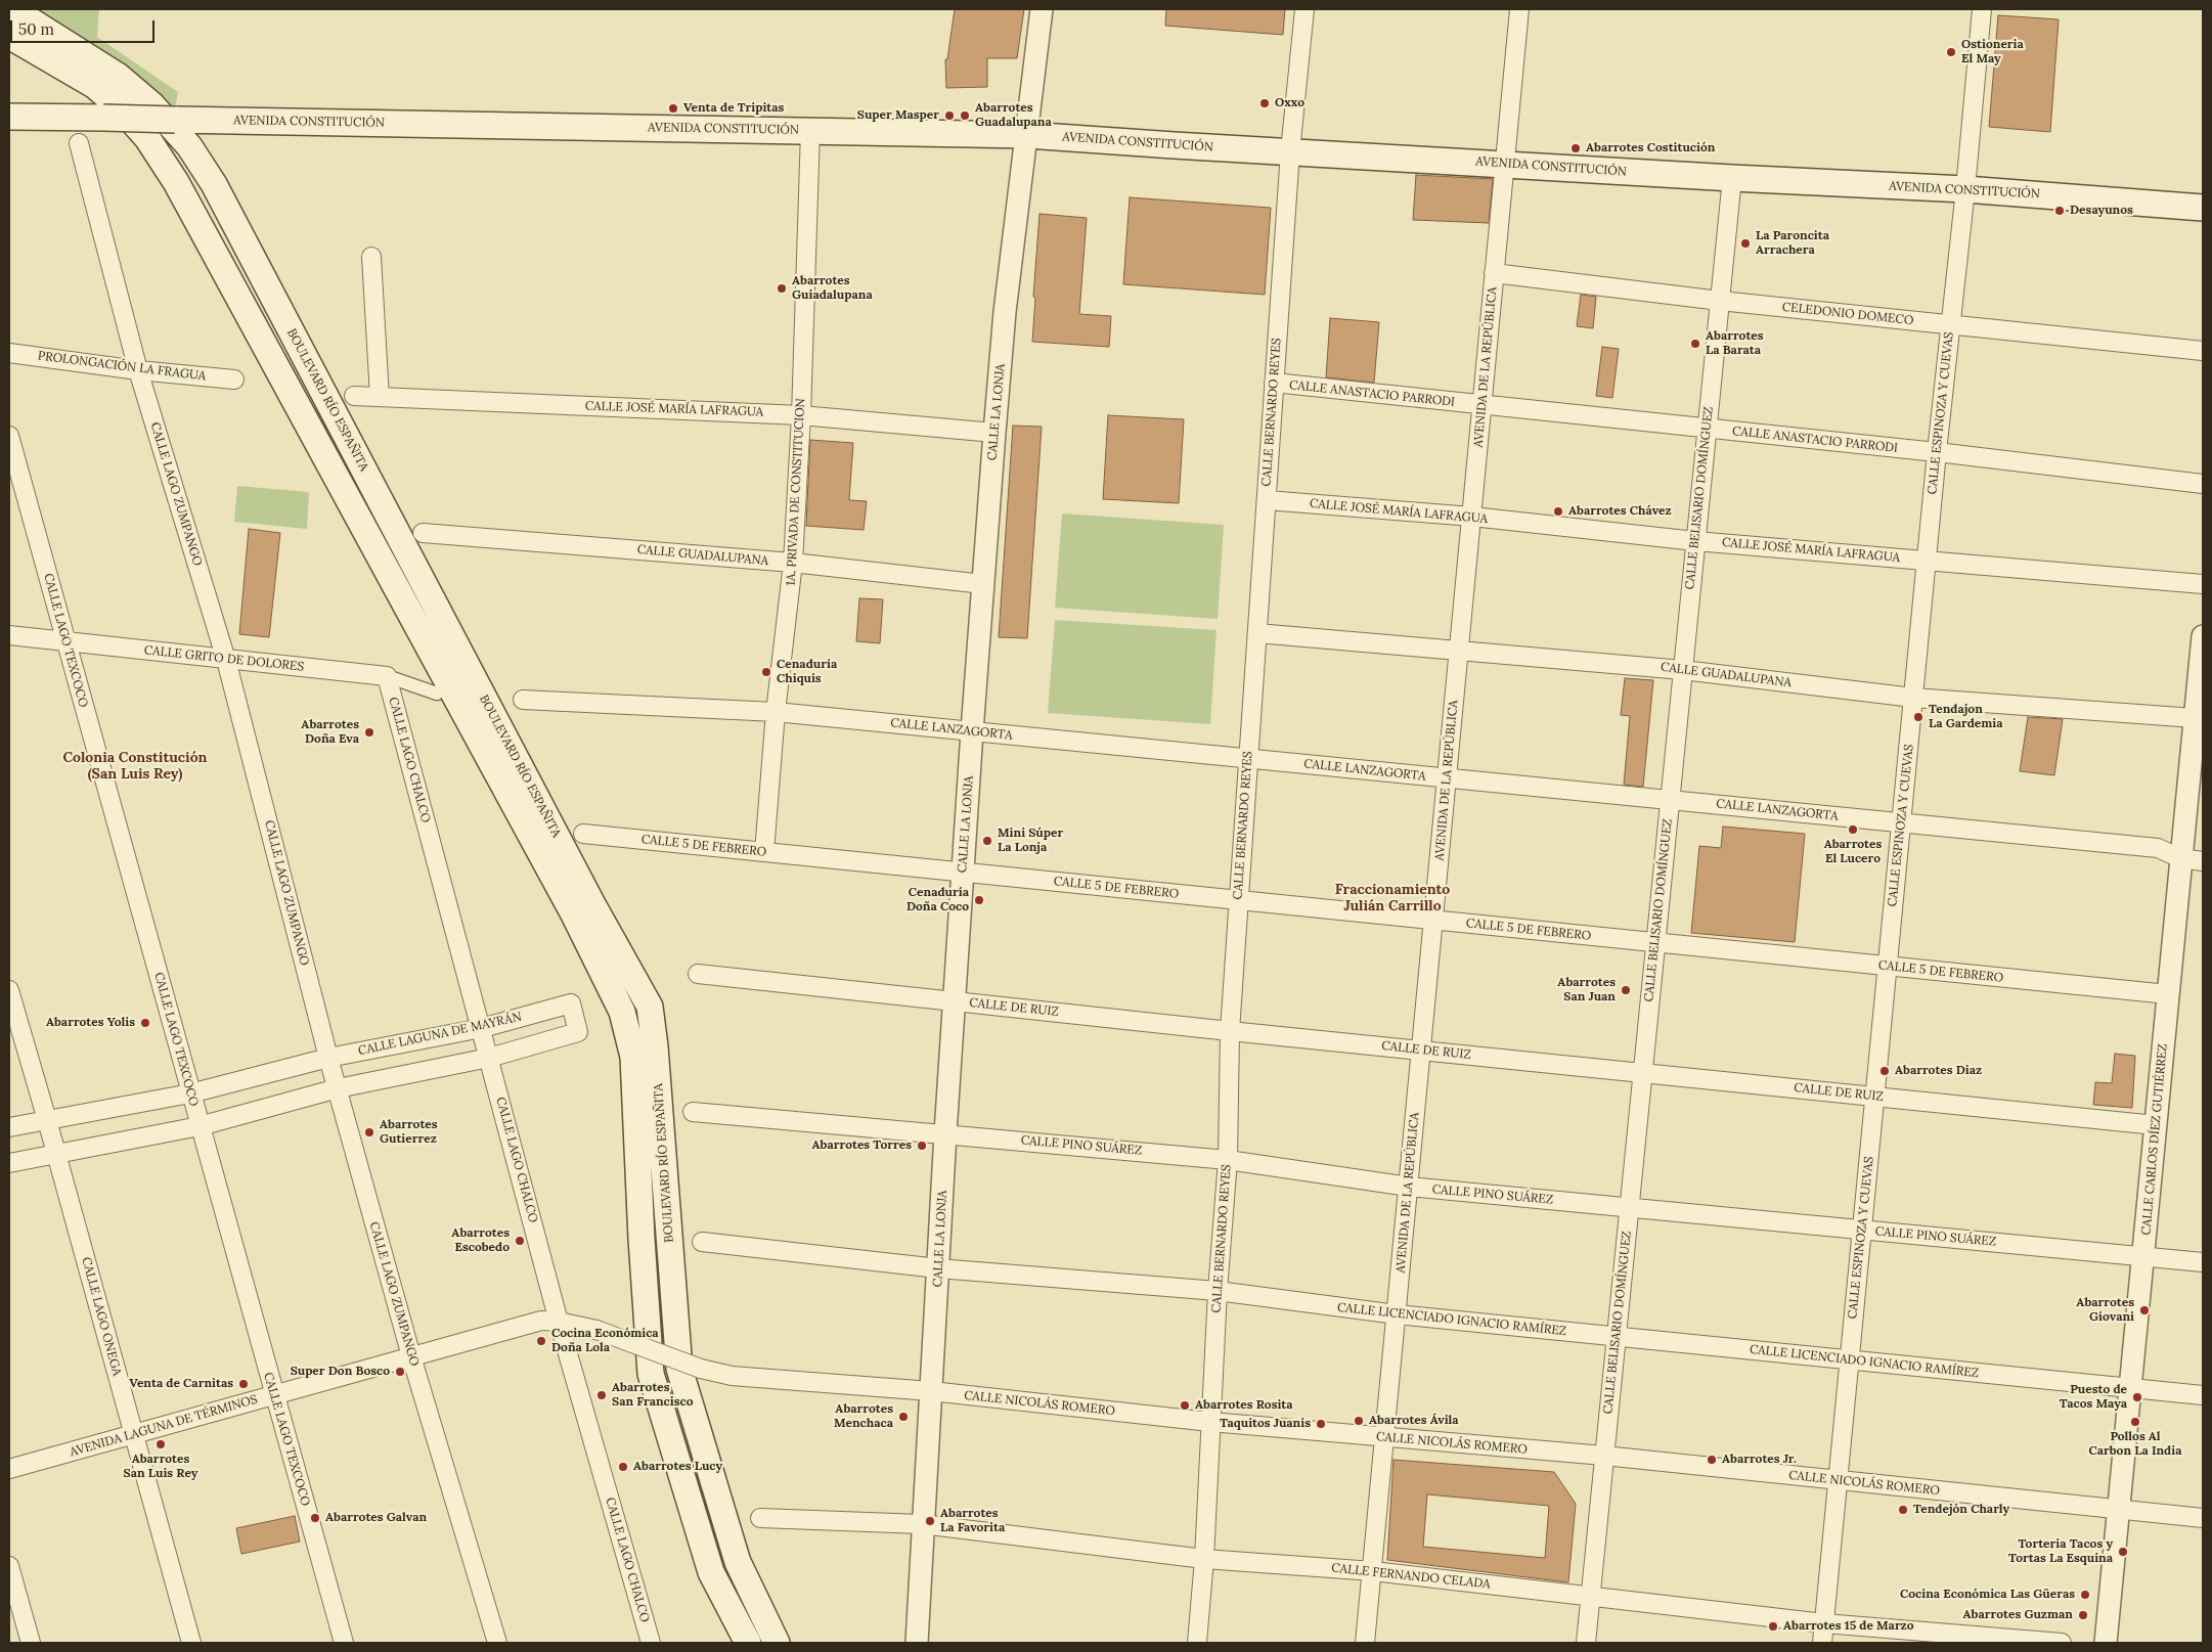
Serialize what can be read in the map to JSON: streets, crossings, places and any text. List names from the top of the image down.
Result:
{
  "streets": {
    "main road": ["AVENIDA CONSTITUCIÓN", "BOULEVARD RÍO ESPAÑITA"],
    "street": [
      "CELEDONIO DOMECO",
      "PROLONGACIÓN LA FRAGUA",
      "AVENIDA DE LA REPÚBLICA",
      "CALLE ANASTACIO PARRODI",
      "CALLE JOSÉ MARÍA LAFRAGUA",
      "CALLE LA LONJA",
      "CALLE BERNARDO REYES",
      "CALLE ESPINOZA Y CUEVAS",
      "1A. PRIVADA DE CONSTITUCION",
      "CALLE LAGO ZUMPANGO",
      "CALLE BELISARIO DOMÍNGUEZ",
      "CALLE GUADALUPANA",
      "CALLE LAGO TEXCOCO",
      "CALLE GRITO DE DOLORES",
      "CALLE LANZAGORTA",
      "CALLE LAGO CHALCO",
      "CALLE 5 DE FEBRERO",
      "CALLE DE RUIZ",
      "CALLE LAGUNA DE MAYRÁN",
      "CALLE CARLOS DÍEZ GUTIÉRREZ",
      "CALLE PINO SUÁREZ",
      "CALLE LAGO ONEGA",
      "CALLE LICENCIADO IGNACIO RAMÍREZ",
      "CALLE NICOLÁS ROMERO",
      "AVENIDA LAGUNA DE TÉRMINOS",
      "CALLE FERNANDO CELADA"
    ]
  },
  "crossings": [
    ["AVENIDA CONSTITUCIÓN", "AVENIDA DE LA REPÚBLICA"],
    ["AVENIDA CONSTITUCIÓN", "CALLE LA LONJA"],
    ["AVENIDA CONSTITUCIÓN", "CALLE BERNARDO REYES"],
    ["AVENIDA CONSTITUCIÓN", "CALLE ESPINOZA Y CUEVAS"],
    ["AVENIDA CONSTITUCIÓN", "1A. PRIVADA DE CONSTITUCION"],
    ["AVENIDA CONSTITUCIÓN", "CALLE BELISARIO DOMÍNGUEZ"],
    ["CELEDONIO DOMECO", "AVENIDA DE LA REPÚBLICA"],
    ["CELEDONIO DOMECO", "CALLE ESPINOZA Y CUEVAS"],
    ["CELEDONIO DOMECO", "CALLE BELISARIO DOMÍNGUEZ"],
    ["PROLONGACIÓN LA FRAGUA", "CALLE LAGO ZUMPANGO"],
    ["AVENIDA DE LA REPÚBLICA", "CALLE ANASTACIO PARRODI"],
    ["AVENIDA DE LA REPÚBLICA", "CALLE JOSÉ MARÍA LAFRAGUA"],
    ["AVENIDA DE LA REPÚBLICA", "CALLE GUADALUPANA"],
    ["AVENIDA DE LA REPÚBLICA", "CALLE LANZAGORTA"],
    ["AVENIDA DE LA REPÚBLICA", "CALLE 5 DE FEBRERO"],
    ["AVENIDA DE LA REPÚBLICA", "CALLE DE RUIZ"],
    ["AVENIDA DE LA REPÚBLICA", "CALLE PINO SUÁREZ"],
    ["AVENIDA DE LA REPÚBLICA", "CALLE LICENCIADO IGNACIO RAMÍREZ"],
    ["AVENIDA DE LA REPÚBLICA", "CALLE NICOLÁS ROMERO"],
    ["AVENIDA DE LA REPÚBLICA", "CALLE FERNANDO CELADA"],
    ["CALLE ANASTACIO PARRODI", "CALLE BERNARDO REYES"],
    ["CALLE ANASTACIO PARRODI", "CALLE ESPINOZA Y CUEVAS"],
    ["CALLE ANASTACIO PARRODI", "CALLE BELISARIO DOMÍNGUEZ"],
    ["CALLE JOSÉ MARÍA LAFRAGUA", "CALLE LA LONJA"],
    ["CALLE JOSÉ MARÍA LAFRAGUA", "CALLE BERNARDO REYES"],
    ["CALLE JOSÉ MARÍA LAFRAGUA", "CALLE ESPINOZA Y CUEVAS"],
    ["CALLE JOSÉ MARÍA LAFRAGUA", "1A. PRIVADA DE CONSTITUCION"],
    ["CALLE JOSÉ MARÍA LAFRAGUA", "CALLE BELISARIO DOMÍNGUEZ"],
    ["CALLE LA LONJA", "CALLE GUADALUPANA"],
    ["CALLE LA LONJA", "CALLE LANZAGORTA"],
    ["CALLE LA LONJA", "CALLE 5 DE FEBRERO"],
    ["CALLE LA LONJA", "CALLE DE RUIZ"],
    ["CALLE LA LONJA", "CALLE PINO SUÁREZ"],
    ["CALLE LA LONJA", "CALLE LICENCIADO IGNACIO RAMÍREZ"],
    ["CALLE LA LONJA", "CALLE NICOLÁS ROMERO"],
    ["CALLE LA LONJA", "CALLE FERNANDO CELADA"],
    ["CALLE BERNARDO REYES", "CALLE GUADALUPANA"],
    ["CALLE BERNARDO REYES", "CALLE LANZAGORTA"],
    ["CALLE BERNARDO REYES", "CALLE 5 DE FEBRERO"],
    ["CALLE BERNARDO REYES", "CALLE DE RUIZ"],
    ["CALLE BERNARDO REYES", "CALLE PINO SUÁREZ"],
    ["CALLE BERNARDO REYES", "CALLE LICENCIADO IGNACIO RAMÍREZ"],
    ["CALLE BERNARDO REYES", "CALLE NICOLÁS ROMERO"],
    ["CALLE BERNARDO REYES", "CALLE FERNANDO CELADA"],
    ["CALLE ESPINOZA Y CUEVAS", "CALLE GUADALUPANA"],
    ["CALLE ESPINOZA Y CUEVAS", "CALLE LANZAGORTA"],
    ["CALLE ESPINOZA Y CUEVAS", "CALLE 5 DE FEBRERO"],
    ["CALLE ESPINOZA Y CUEVAS", "CALLE DE RUIZ"],
    ["CALLE ESPINOZA Y CUEVAS", "CALLE PINO SUÁREZ"],
    ["CALLE ESPINOZA Y CUEVAS", "CALLE LICENCIADO IGNACIO RAMÍREZ"],
    ["CALLE ESPINOZA Y CUEVAS", "CALLE NICOLÁS ROMERO"],
    ["CALLE ESPINOZA Y CUEVAS", "CALLE FERNANDO CELADA"],
    ["1A. PRIVADA DE CONSTITUCION", "CALLE GUADALUPANA"],
    ["1A. PRIVADA DE CONSTITUCION", "CALLE LANZAGORTA"],
    ["1A. PRIVADA DE CONSTITUCION", "CALLE 5 DE FEBRERO"],
    ["CALLE LAGO ZUMPANGO", "CALLE GRITO DE DOLORES"],
    ["CALLE LAGO ZUMPANGO", "CALLE LAGUNA DE MAYRÁN"],
    ["CALLE LAGO ZUMPANGO", "AVENIDA LAGUNA DE TÉRMINOS"],
    ["CALLE BELISARIO DOMÍNGUEZ", "CALLE GUADALUPANA"],
    ["CALLE BELISARIO DOMÍNGUEZ", "CALLE LANZAGORTA"],
    ["CALLE BELISARIO DOMÍNGUEZ", "CALLE 5 DE FEBRERO"],
    ["CALLE BELISARIO DOMÍNGUEZ", "CALLE DE RUIZ"],
    ["CALLE BELISARIO DOMÍNGUEZ", "CALLE PINO SUÁREZ"],
    ["CALLE BELISARIO DOMÍNGUEZ", "CALLE LICENCIADO IGNACIO RAMÍREZ"],
    ["CALLE BELISARIO DOMÍNGUEZ", "CALLE NICOLÁS ROMERO"],
    ["CALLE BELISARIO DOMÍNGUEZ", "CALLE FERNANDO CELADA"],
    ["CALLE GUADALUPANA", "CALLE CARLOS DÍEZ GUTIÉRREZ"],
    ["CALLE LAGO TEXCOCO", "CALLE GRITO DE DOLORES"],
    ["CALLE LAGO TEXCOCO", "CALLE LAGUNA DE MAYRÁN"],
    ["CALLE LAGO TEXCOCO", "AVENIDA LAGUNA DE TÉRMINOS"],
    ["CALLE GRITO DE DOLORES", "CALLE LAGO CHALCO"],
    ["CALLE LANZAGORTA", "CALLE CARLOS DÍEZ GUTIÉRREZ"],
    ["CALLE LAGO CHALCO", "CALLE LAGUNA DE MAYRÁN"],
    ["CALLE LAGO CHALCO", "AVENIDA LAGUNA DE TÉRMINOS"],
    ["CALLE 5 DE FEBRERO", "CALLE CARLOS DÍEZ GUTIÉRREZ"],
    ["CALLE DE RUIZ", "CALLE CARLOS DÍEZ GUTIÉRREZ"],
    ["CALLE LAGUNA DE MAYRÁN", "CALLE LAGO ONEGA"],
    ["CALLE CARLOS DÍEZ GUTIÉRREZ", "CALLE PINO SUÁREZ"],
    ["CALLE CARLOS DÍEZ GUTIÉRREZ", "CALLE LICENCIADO IGNACIO RAMÍREZ"],
    ["CALLE CARLOS DÍEZ GUTIÉRREZ", "CALLE NICOLÁS ROMERO"],
    ["CALLE LAGO ONEGA", "AVENIDA LAGUNA DE TÉRMINOS"],
    ["CALLE NICOLÁS ROMERO", "AVENIDA LAGUNA DE TÉRMINOS"]
  ],
  "districts": ["Colonia Constitución (San Luis Rey)", "Fraccionamiento Julián Carrillo"],
  "places": [
    "Ostioneria El May",
    "Oxxo",
    "Venta de Tripitas",
    "Super Masper",
    "Abarrotes Guadalupana",
    "Abarrotes Costitución",
    "Desayunos",
    "La Paroncita Arrachera",
    "Abarrotes Guiadalupana",
    "Abarrotes La Barata",
    "Abarrotes Chávez",
    "Cenaduría Chiquis",
    "Tendajon La Gardemia",
    "Abarrotes Doña Eva",
    "Abarrotes El Lucero",
    "Mini Súper La Lonja",
    "Cenaduría Doña Coco",
    "Abarrotes San Juan",
    "Abarrotes Yolis",
    "Abarrotes Diaz",
    "Abarrotes Gutierrez",
    "Abarrotes Torres",
    "Abarrotes Escobedo",
    "Abarrotes Giovani",
    "Cocina Económica Doña Lola",
    "Super Don Bosco",
    "Venta de Carnitas",
    "Abarrotes San Francisco",
    "Puesto de Tacos Maya",
    "Abarrotes Rosita",
    "Abarrotes Menchaca",
    "Abarrotes Ávila",
    "Pollos Al Carbon La India",
    "Taquitos Juanis",
    "Abarrotes San Luis Rey",
    "Abarrotes Jr.",
    "Abarrotes Lucy",
    "Tendejón Charly",
    "Abarrotes Galvan",
    "Abarrotes La Favorita",
    "Torteria Tacos y Tortas La Esquina",
    "Cocina Económica Las Güeras",
    "Abarrotes Guzman",
    "Abarrotes 15 de Marzo"
  ],
  "scale_bar": "50 m"
}
